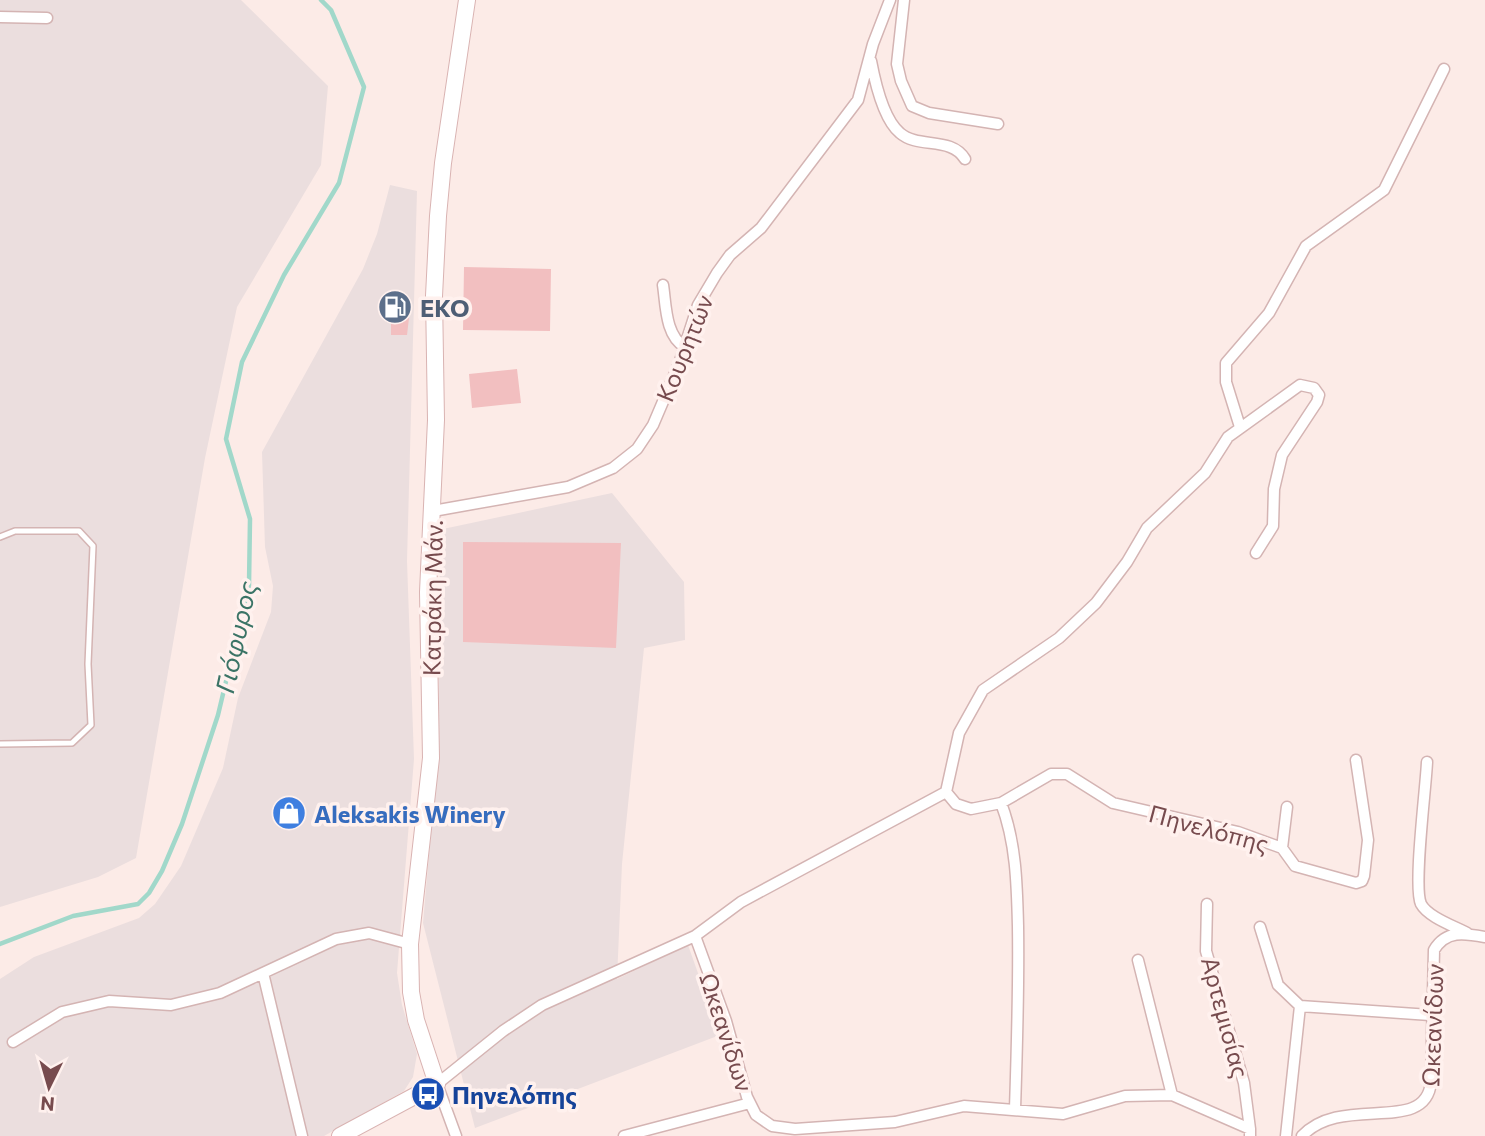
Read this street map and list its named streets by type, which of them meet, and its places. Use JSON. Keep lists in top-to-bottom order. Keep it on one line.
{"streets":{"street":["Κουρητών","Κατράκη Μάν.","Πηνελόπης","Αρτεμισίας","Ωκεανίδων"]},"crossings":[["Κουρητών","Κατράκη Μάν."],["Αρτεμισίας","Ωκεανίδων"]],"water":["Γιόφυρος"],"places":{"fuel station":["EKO"],"shop":["Aleksakis Winery"],"bus stop":["Πηνελόπης"]},"north":"bottom"}
